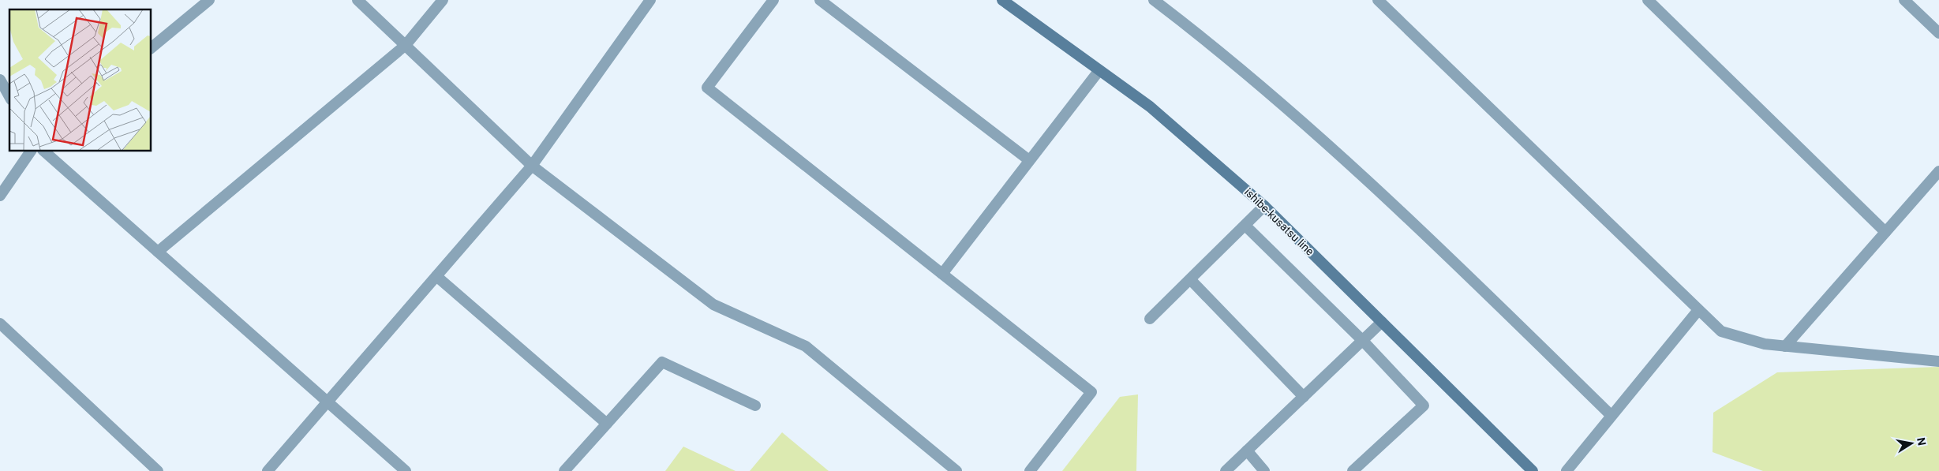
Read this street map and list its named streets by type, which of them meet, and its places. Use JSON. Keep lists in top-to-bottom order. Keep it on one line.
{"streets":{"main road":["ishibe-kusatsu line"]},"north":"right"}
